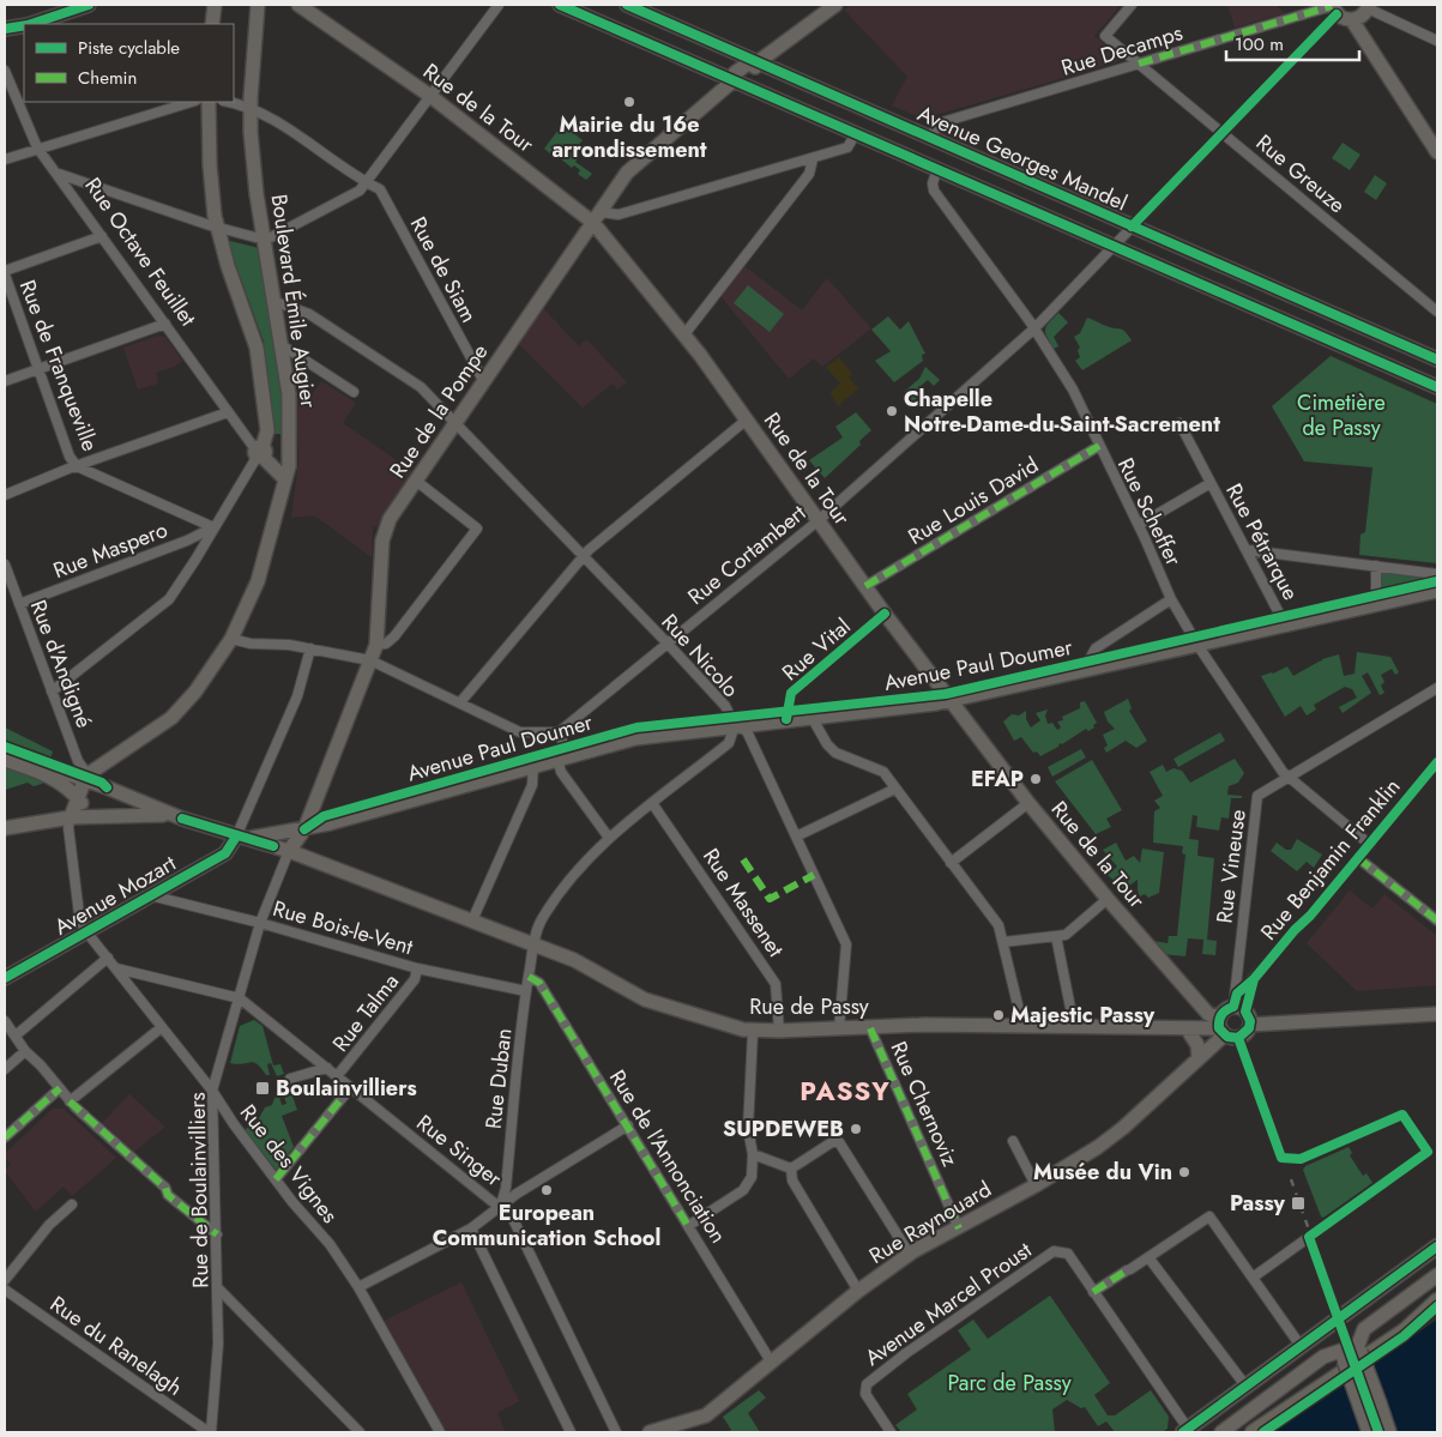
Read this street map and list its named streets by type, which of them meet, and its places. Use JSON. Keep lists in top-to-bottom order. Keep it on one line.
{"streets":{"street":["Rue Decamps","Rue de la Tour","Avenue Georges Mandel","Rue Greuze","Rue Octave Feuillet","Rue de Siam","Boulevard Émile Augier","Rue de Franqueville","Rue de la Pompe","Rue Louis David","Rue Scheffer","Rue Pétrarque","Rue Maspero","Rue Cortambert","Rue Vital","Rue Nicolo","Rue d'Andigné","Avenue Paul Doumer","Rue Benjamin Franklin","Rue Vineuse","Avenue Mozart","Rue Massenet","Rue Bois-le-Vent","Rue de Passy","Rue Talma","Rue Duban","Rue Chernoviz","Rue Singer","Rue de l'Annonciation","Rue des Vignes","Rue de Boulainvilliers","Rue Raynouard","Avenue Marcel Proust","Rue du Ranelagh"]},"crossings":[["Rue Decamps","Avenue Georges Mandel"],["Rue Decamps","Rue Greuze"],["Rue Decamps","Rue Cortambert"],["Rue de la Tour","Rue de la Pompe"],["Rue de la Tour","Rue Louis David"],["Rue de la Tour","Rue Cortambert"],["Rue de la Tour","Rue Vital"],["Rue de la Tour","Avenue Paul Doumer"],["Rue de la Tour","Rue de Passy"],["Rue de la Tour","Rue Raynouard"],["Avenue Georges Mandel","Rue de la Pompe"],["Avenue Georges Mandel","Rue Scheffer"],["Avenue Georges Mandel","Rue Cortambert"],["Rue Greuze","Rue Cortambert"],["Rue Octave Feuillet","Boulevard Émile Augier"],["Rue de Siam","Boulevard Émile Augier"],["Rue de Siam","Rue de la Pompe"],["Boulevard Émile Augier","Rue Nicolo"],["Boulevard Émile Augier","Rue d'Andigné"],["Rue de Franqueville","Rue Maspero"],["Rue de la Pompe","Rue Nicolo"],["Rue de la Pompe","Avenue Paul Doumer"],["Rue Louis David","Rue Scheffer"],["Rue Scheffer","Rue Pétrarque"],["Rue Scheffer","Rue Cortambert"],["Rue Scheffer","Avenue Paul Doumer"],["Rue Scheffer","Rue Benjamin Franklin"],["Rue Scheffer","Rue Vineuse"],["Rue Pétrarque","Avenue Paul Doumer"],["Rue Maspero","Rue d'Andigné"],["Rue Cortambert","Rue Nicolo"],["Rue Vital","Avenue Paul Doumer"],["Rue Nicolo","Avenue Paul Doumer"],["Rue Nicolo","Rue de Passy"],["Rue Benjamin Franklin","Rue Vineuse"],["Avenue Mozart","Rue Bois-le-Vent"],["Avenue Mozart","Rue de Passy"],["Avenue Mozart","Rue des Vignes"],["Rue Massenet","Rue de Passy"],["Rue Bois-le-Vent","Rue Talma"],["Rue Bois-le-Vent","Rue Duban"],["Rue Bois-le-Vent","Rue de Boulainvilliers"],["Rue de Passy","Rue Duban"],["Rue de Passy","Rue Chernoviz"],["Rue de Passy","Rue de Boulainvilliers"],["Rue de Passy","Rue Raynouard"],["Rue Talma","Rue Singer"],["Rue Duban","Rue Singer"],["Rue Duban","Rue de l'Annonciation"],["Rue Chernoviz","Rue Raynouard"],["Rue Singer","Rue des Vignes"],["Rue Singer","Rue de Boulainvilliers"],["Rue de l'Annonciation","Rue Raynouard"],["Rue des Vignes","Rue de Boulainvilliers"],["Rue de Boulainvilliers","Rue du Ranelagh"]],"districts":["PASSY"],"parks":["Cimetière de Passy","Parc de Passy"],"places":{"other":["Mairie du 16e arrondissement","Chapelle Notre-Dame-du-Saint-Sacrement","EFAP","Majestic Passy","SUPDEWEB","Musée du Vin","European Communication School"],"transit":["Boulainvilliers","Passy"]},"legend":["Piste cyclable","Chemin"],"scale_bar":"100 m"}
